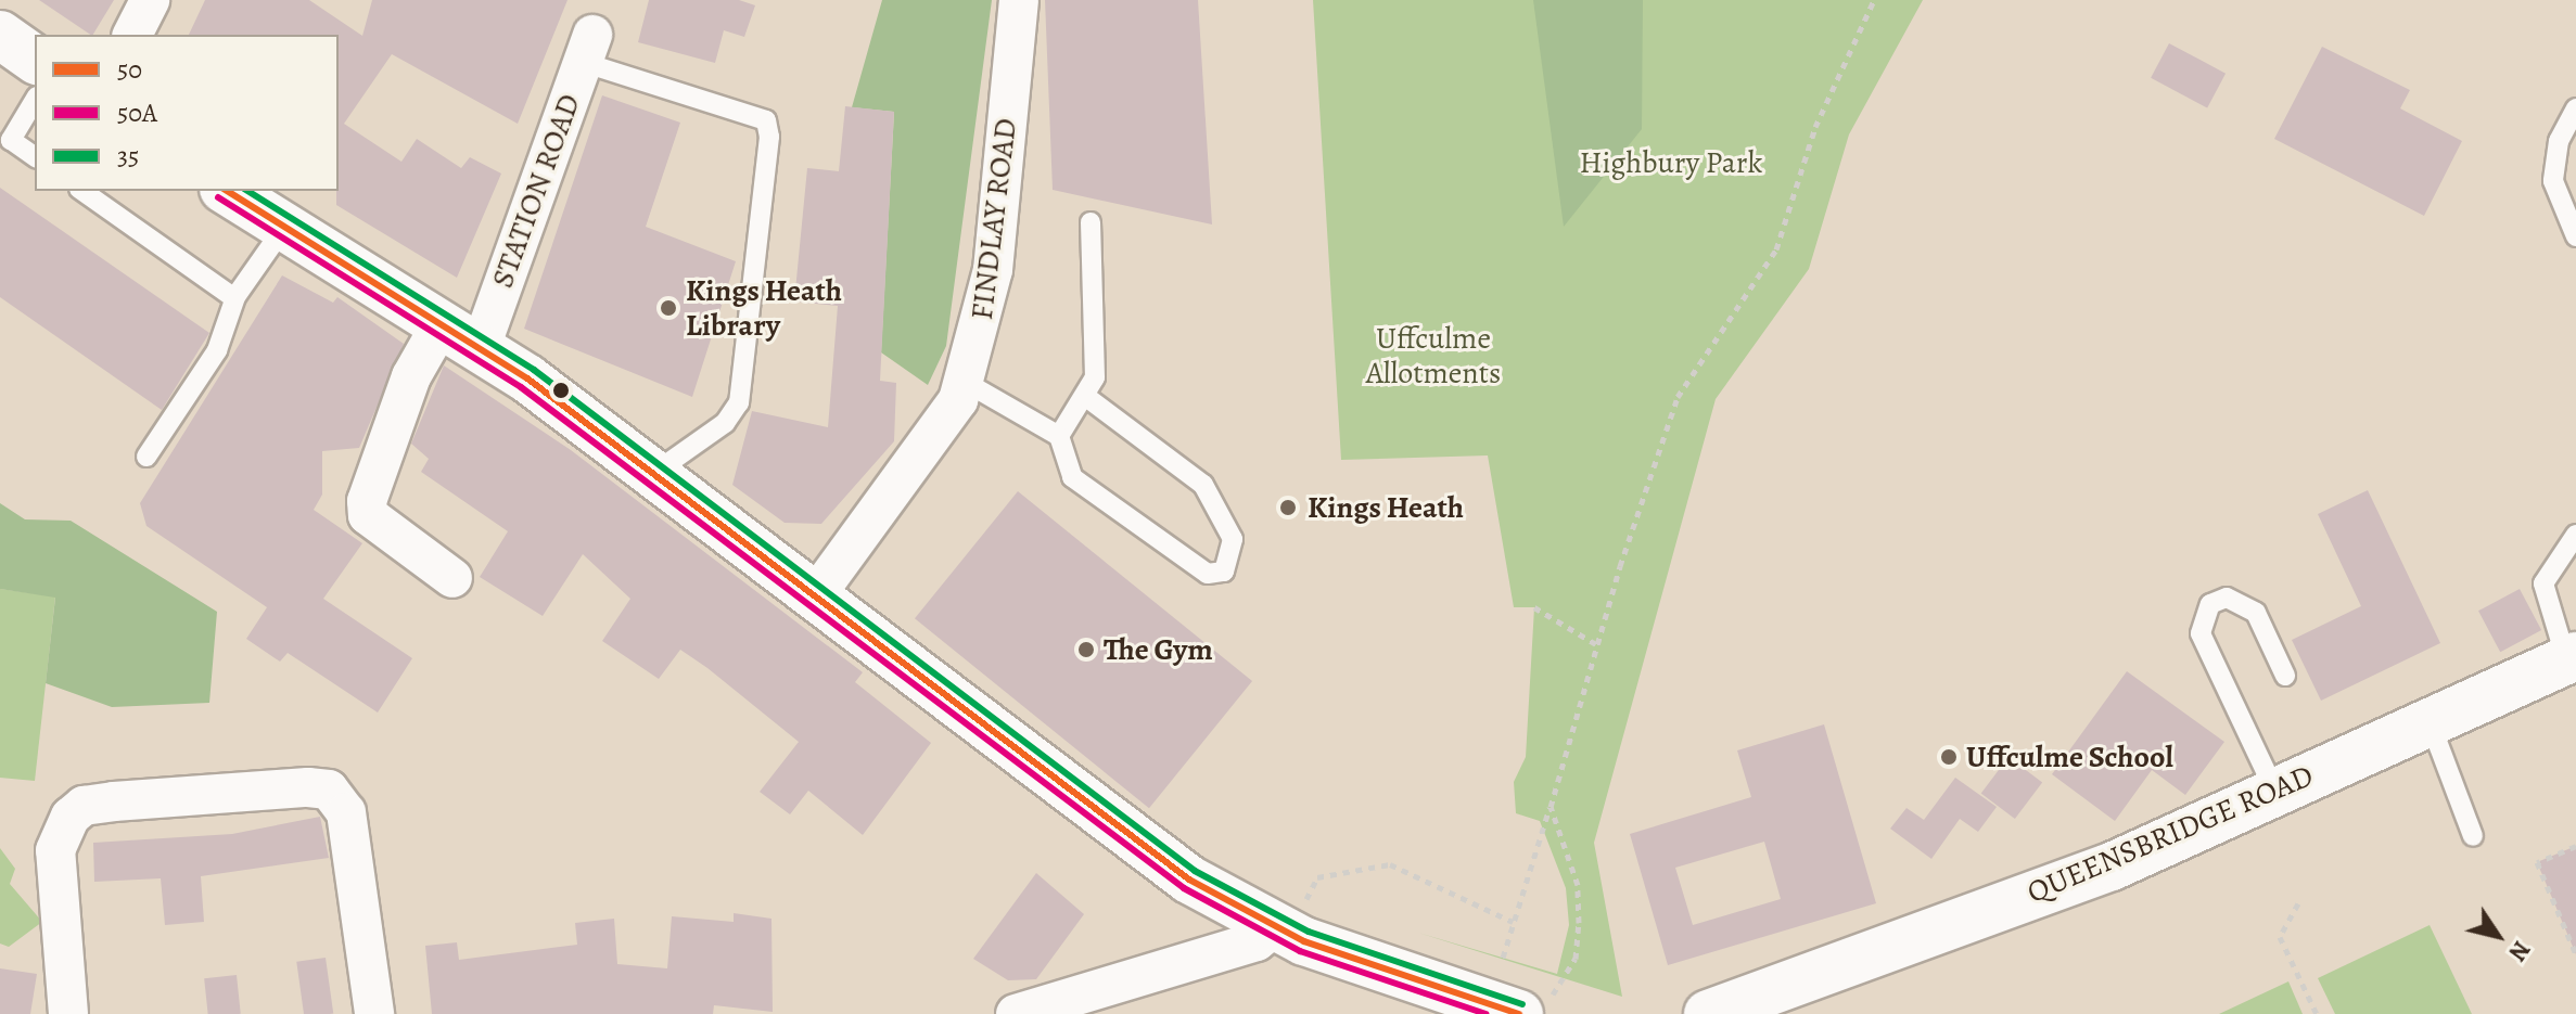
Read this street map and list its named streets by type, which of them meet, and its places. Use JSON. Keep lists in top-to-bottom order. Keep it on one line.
{"streets":{"main road":["QUEENSBRIDGE ROAD"],"street":["STATION ROAD","FINDLAY ROAD"]},"parks":["Highbury Park","Uffculme Allotments"],"places":["Kings Heath Library","Kings Heath","The Gym","Uffculme School"],"lines":["transit line 50","transit line 35","transit line 50A"],"legend":["50","50A","35"],"north":"bottom right"}
